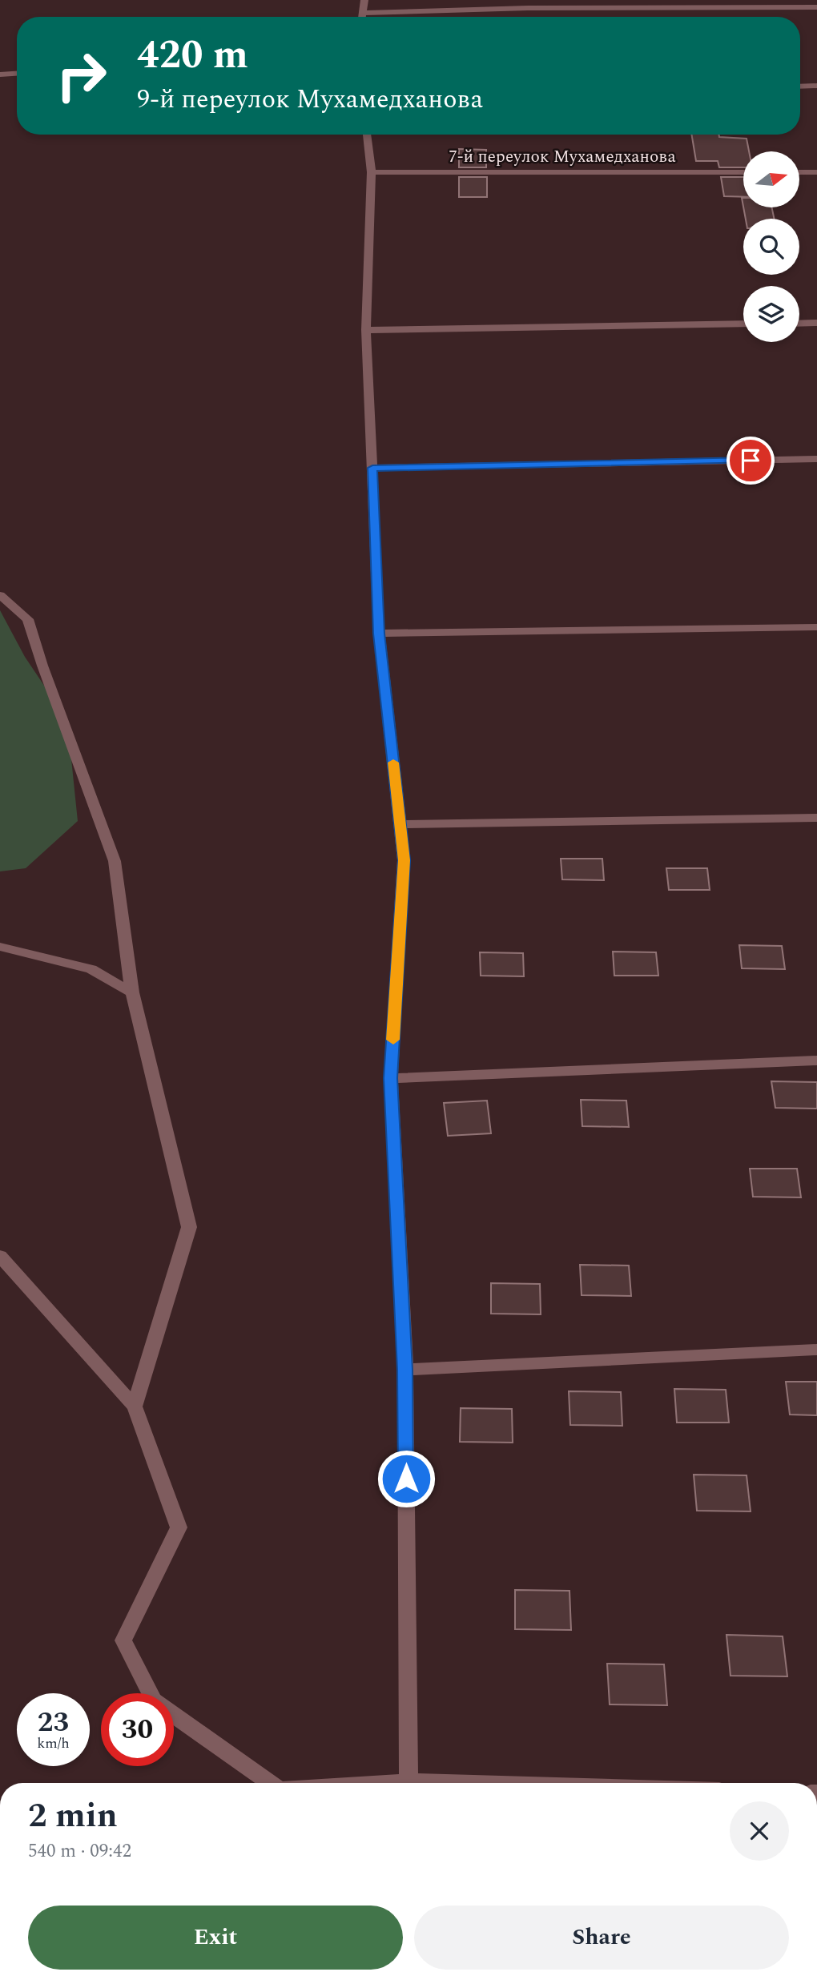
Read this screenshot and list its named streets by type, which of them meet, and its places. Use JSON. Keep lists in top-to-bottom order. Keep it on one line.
{"streets":{"street":["7-й переулок Мухамедханова"]},"north":"right","page":{"turn":["420 m","9-й переулок Мухамедханова"],"speed":"23 km/h","limit":"30","heading":["2 min","540 m · 09:42"],"buttons":["Exit","Share"]}}
